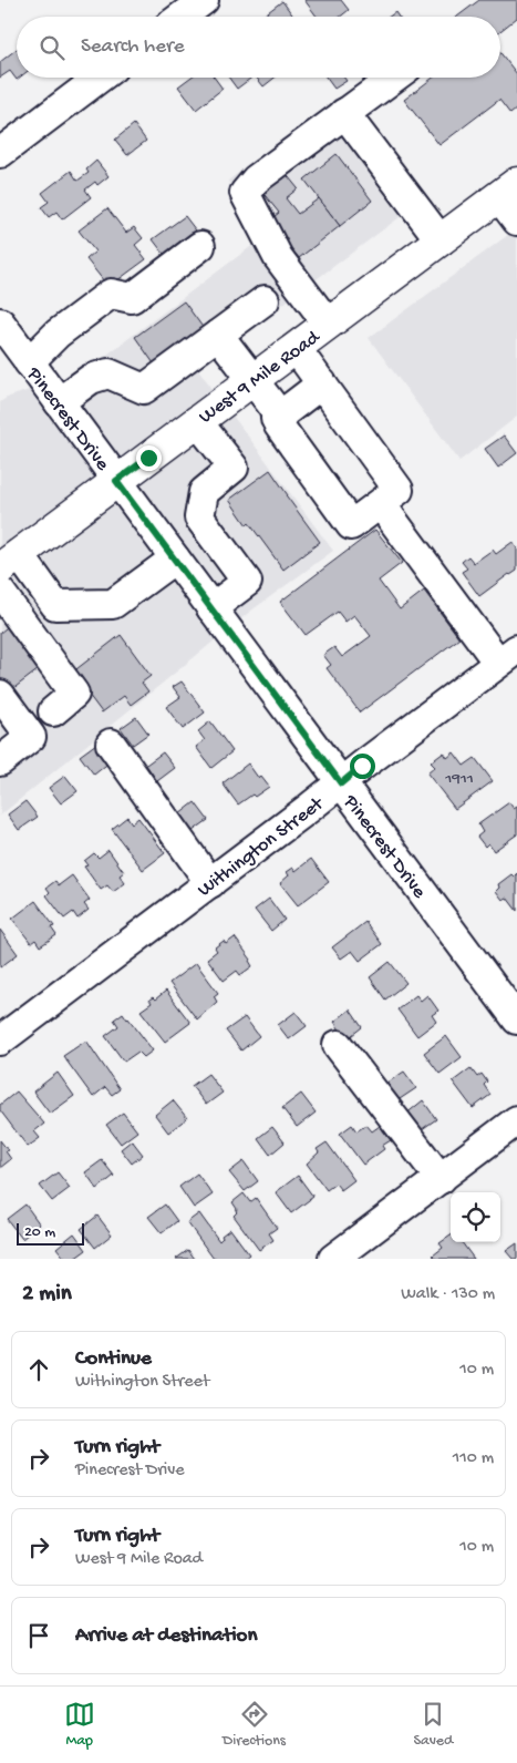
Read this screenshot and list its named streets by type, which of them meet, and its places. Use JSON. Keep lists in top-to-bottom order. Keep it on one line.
{"streets":{"main road":["West 9 Mile Road"],"street":["Pinecrest Drive","Withington Street"]},"crossings":[["West 9 Mile Road","Pinecrest Drive"],["Pinecrest Drive","Withington Street"]],"house_numbers":["1911"],"scale_bar":"20 m","page":{"search":"Search here","scale":"20 m","heading":["2 min","Walk · 130 m"],"list":[["Continue","Withington Street","10 m"],["Turn right","Pinecrest Drive","110 m"],["Turn right","West 9 Mile Road","10 m"],"Arrive at destination"],"nav":["Map","Directions","Saved"]}}
